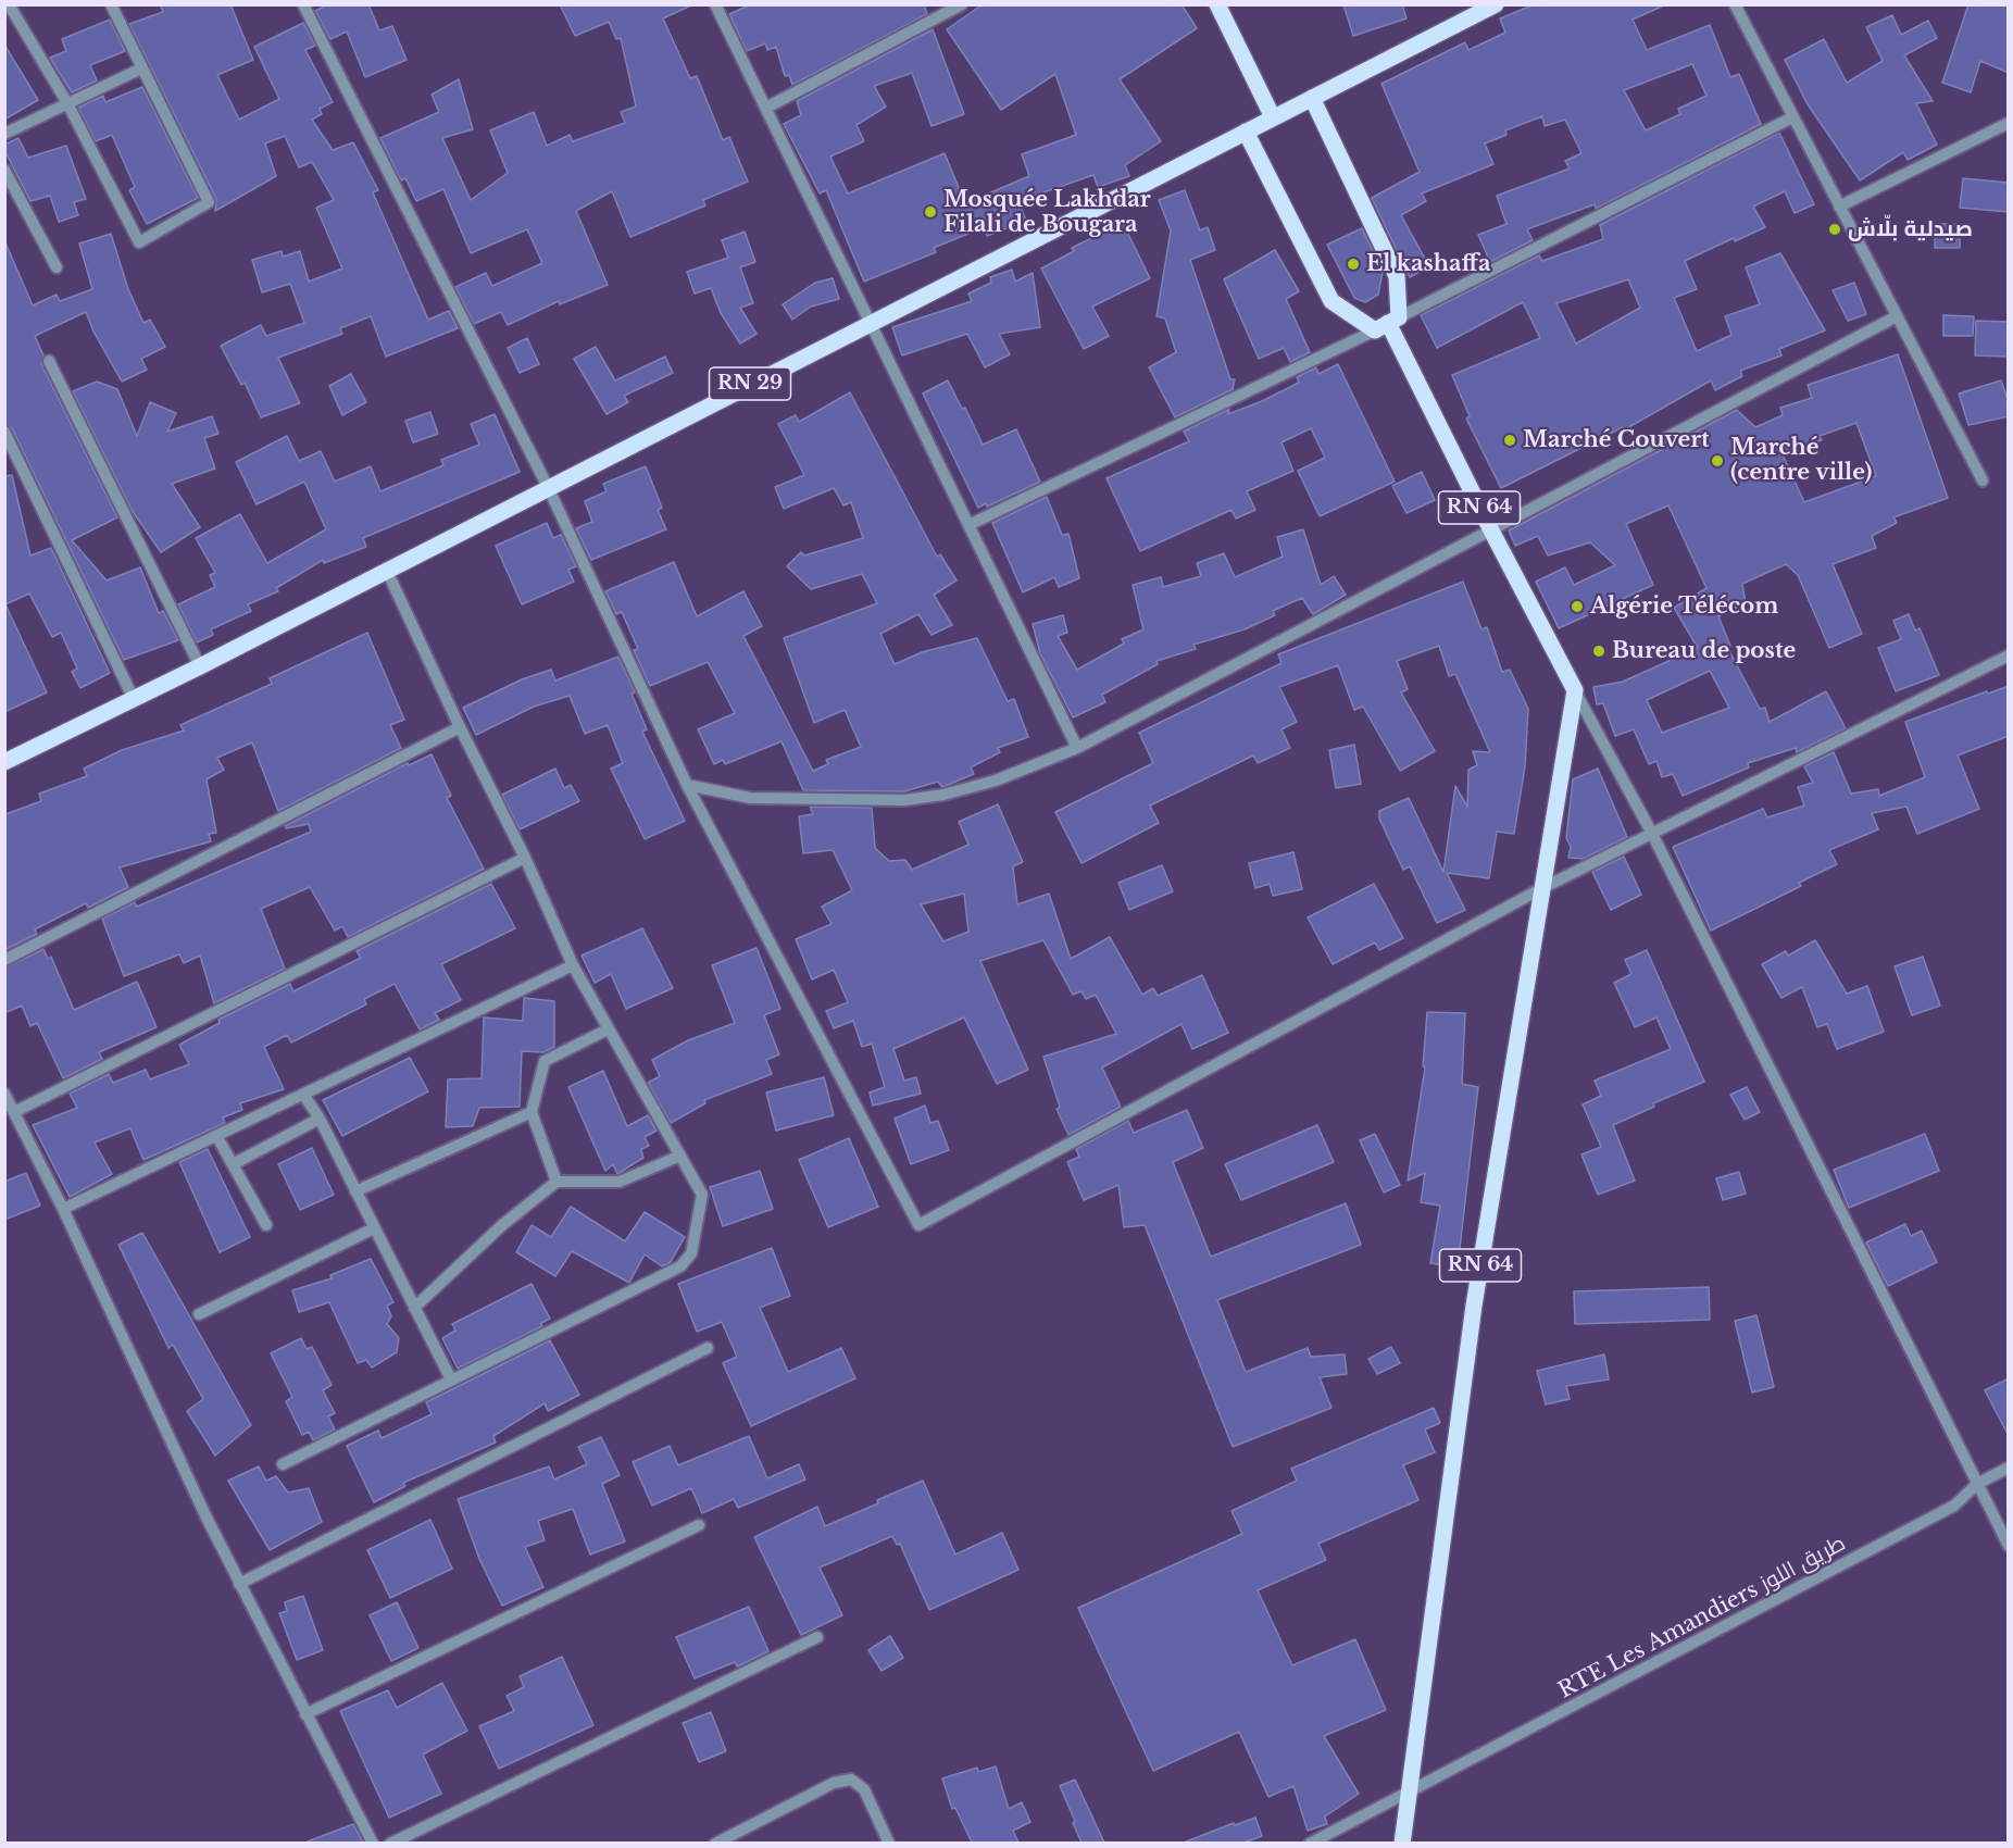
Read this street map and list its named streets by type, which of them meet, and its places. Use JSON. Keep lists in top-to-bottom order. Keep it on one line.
{"streets":{"main road":["RN 29","RN 64"],"street":["RTE Les Amandiers طريق اللوز"]},"crossings":[["RN 29","RN 64"],["RN 64","RTE Les Amandiers طريق اللوز"]],"places":["Mosquée Lakhdar Filali de Bougara","صيدلية بلّاش","El kashaffa","Marché Couvert","Marché (centre ville)","Algérie Télécom","Bureau de poste"]}
